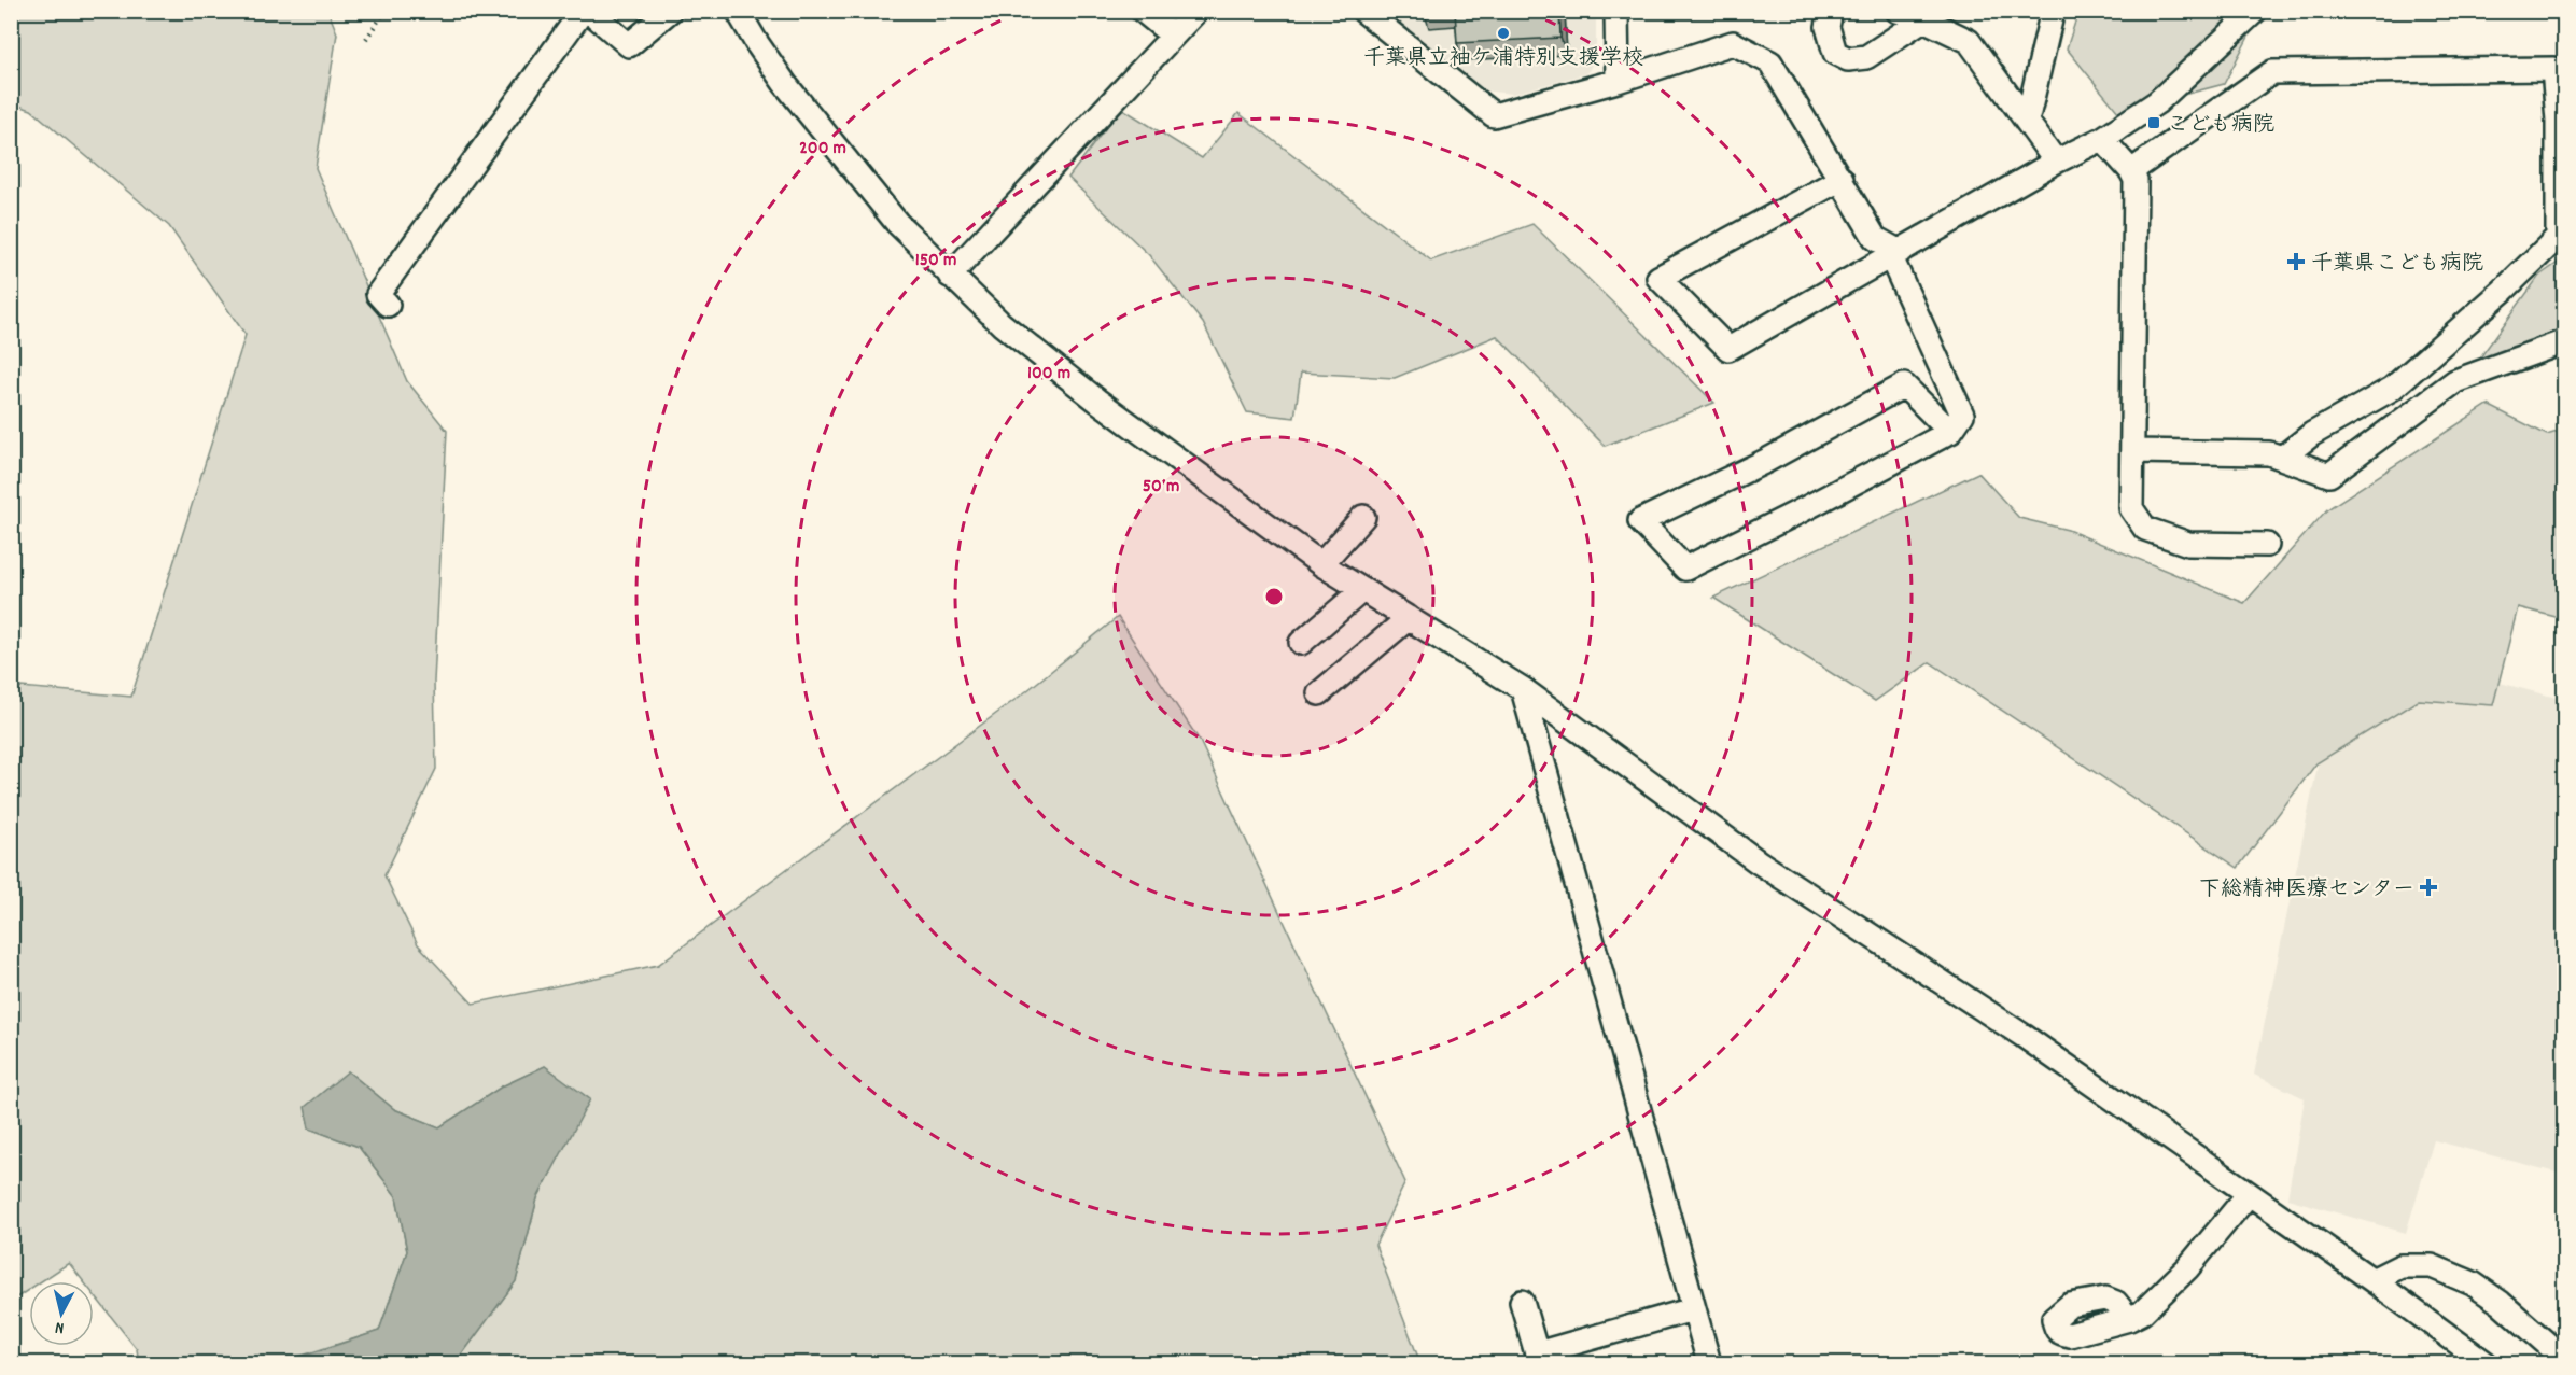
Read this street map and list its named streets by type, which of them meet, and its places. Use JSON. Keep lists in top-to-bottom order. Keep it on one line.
{"places":{"other":["千葉県立袖ケ浦特別支援学校"],"transit":["こども病院"],"health":["千葉県こども病院","下総精神医療センター"]},"north":"bottom","rings":["200 m","150 m","100 m","50 m"]}
